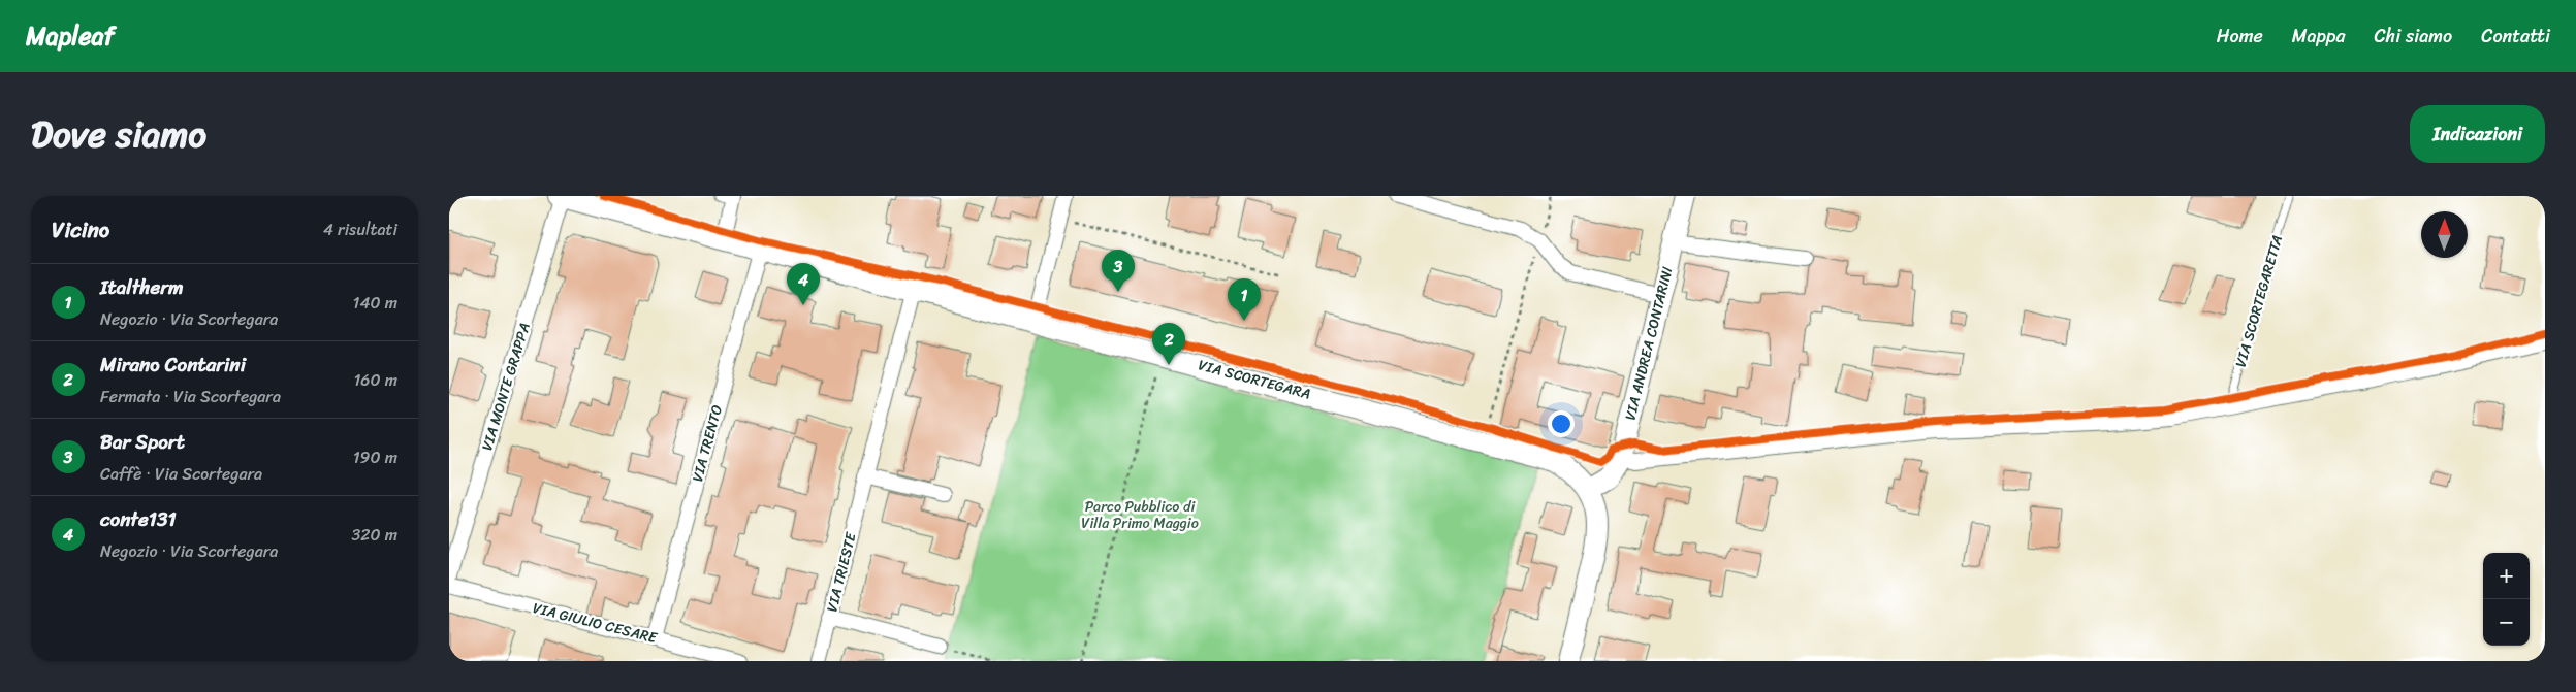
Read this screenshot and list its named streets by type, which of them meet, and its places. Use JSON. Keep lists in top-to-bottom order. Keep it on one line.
{"streets":{"street":["VIA ANDREA CONTARINI","VIA SCORTEGARA","VIA MONTE GRAPPA","VIA TRENTO","VIA TRIESTE","VIA GIULIO CESARE"],"lane":["VIA SCORTEGARETTA"]},"crossings":[["VIA ANDREA CONTARINI","VIA SCORTEGARA"],["VIA SCORTEGARA","VIA MONTE GRAPPA"],["VIA SCORTEGARA","VIA TRENTO"],["VIA SCORTEGARA","VIA TRIESTE"],["VIA TRENTO","VIA GIULIO CESARE"]],"parks":["Parco Pubblico di Villa Primo Maggio"],"north":"top","page":{"header":"Mapleaf","nav":["Home","Mappa","Chi siamo","Contatti"],"title":"Dove siamo","buttons":"Indicazioni","heading":["Vicino","4 risultati"],"pins":["3","4","1","2"],"list":[{"mark":"1","name":"Italtherm","note":"Negozio · Via Scortegara","value":"140 m"},{"mark":"2","name":"Mirano Contarini","note":"Fermata · Via Scortegara","value":"160 m"},{"mark":"3","name":"Bar Sport","note":"Caffè · Via Scortegara","value":"190 m"},{"mark":"4","name":"conte131","note":"Negozio · Via Scortegara","value":"320 m"}],"map_buttons":["+","−"]}}
